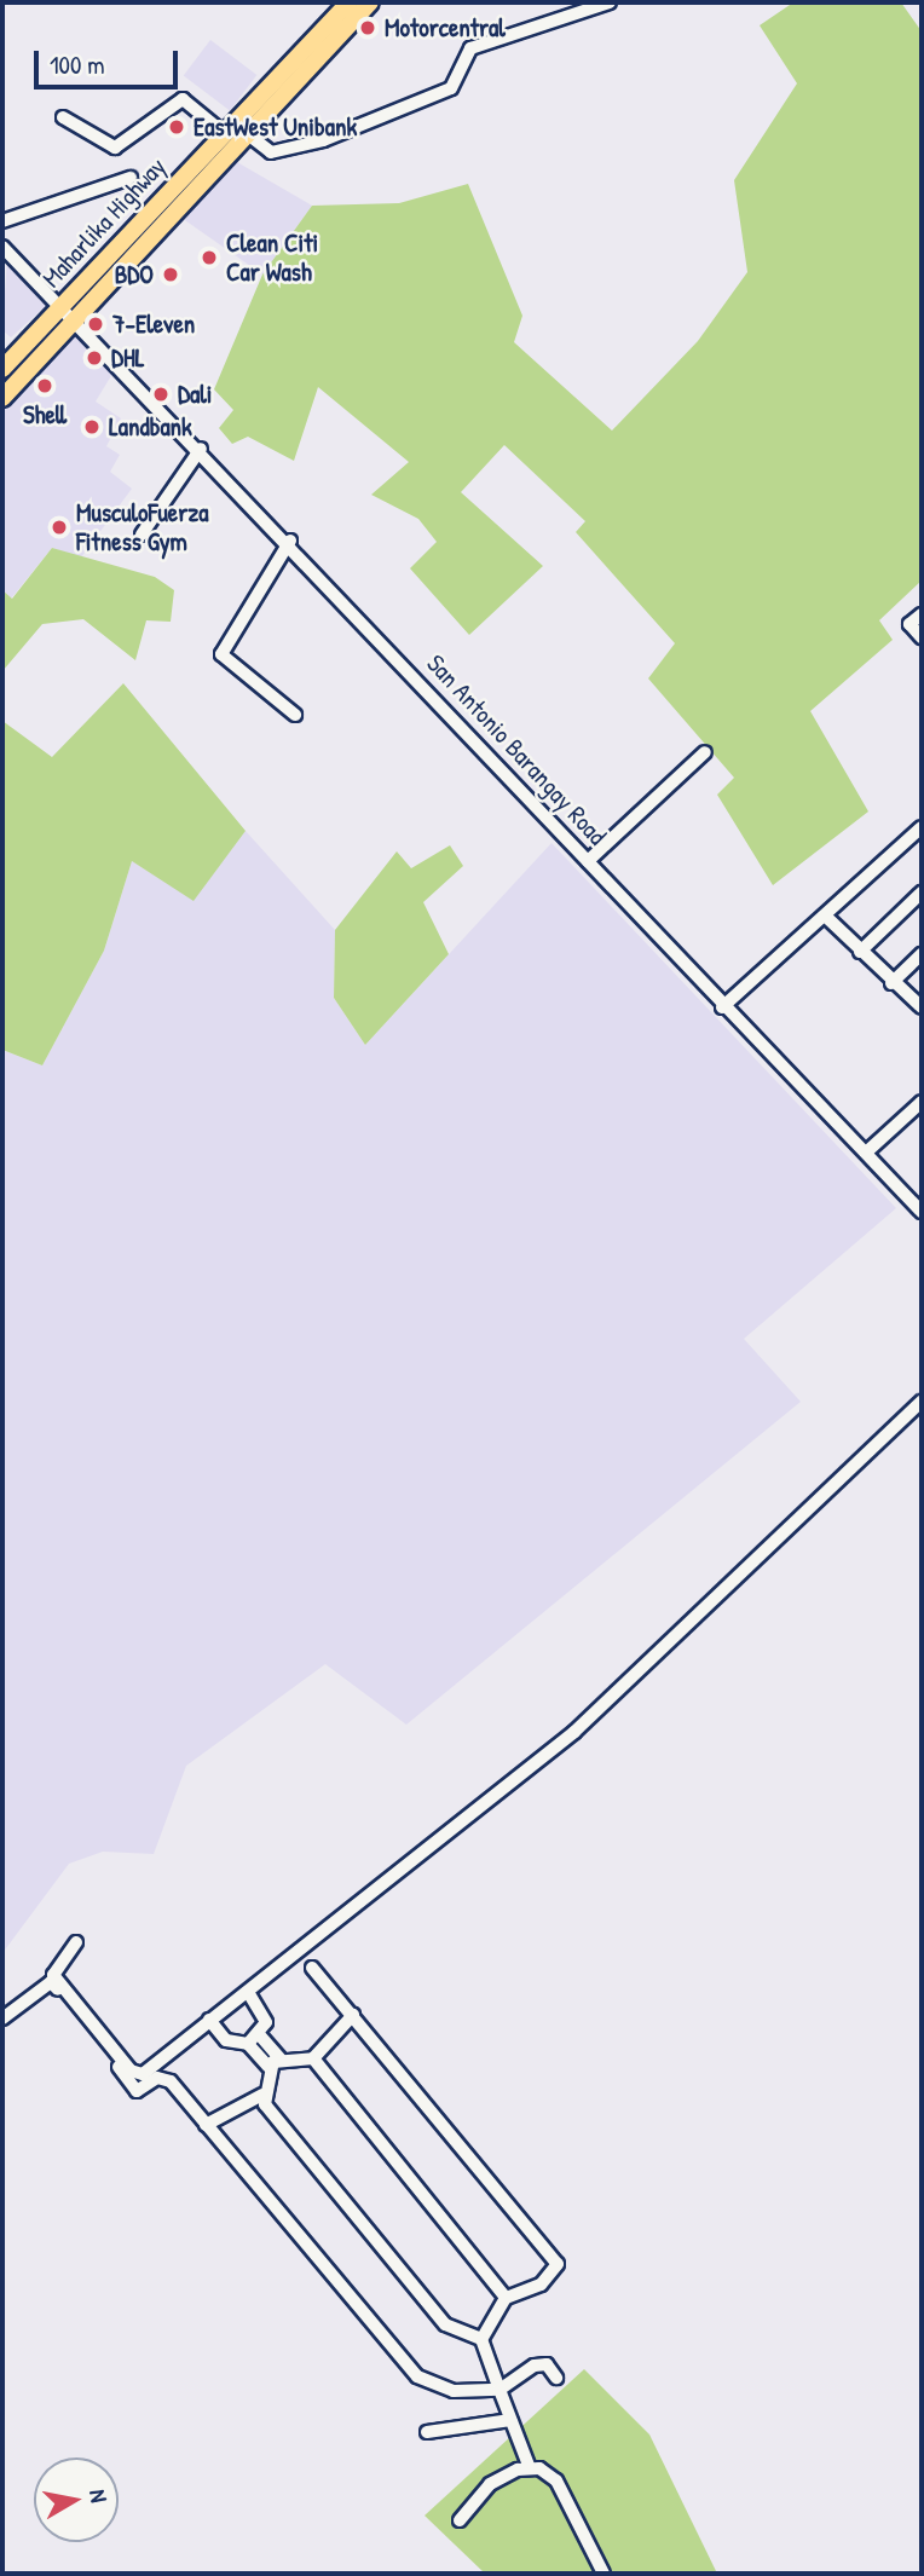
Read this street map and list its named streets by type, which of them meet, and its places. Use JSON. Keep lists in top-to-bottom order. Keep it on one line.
{"streets":{"highway":["Maharlika Highway"],"street":["San Antonio Barangay Road"]},"crossings":[["Maharlika Highway","San Antonio Barangay Road"]],"places":["Motorcentral","EastWest Unibank","Clean Citi Car Wash","BDO","7-Eleven","DHL","Shell","Dali","Landbank","MusculoFuerza Fitness Gym"],"scale_bar":"100 m","north":"right"}
